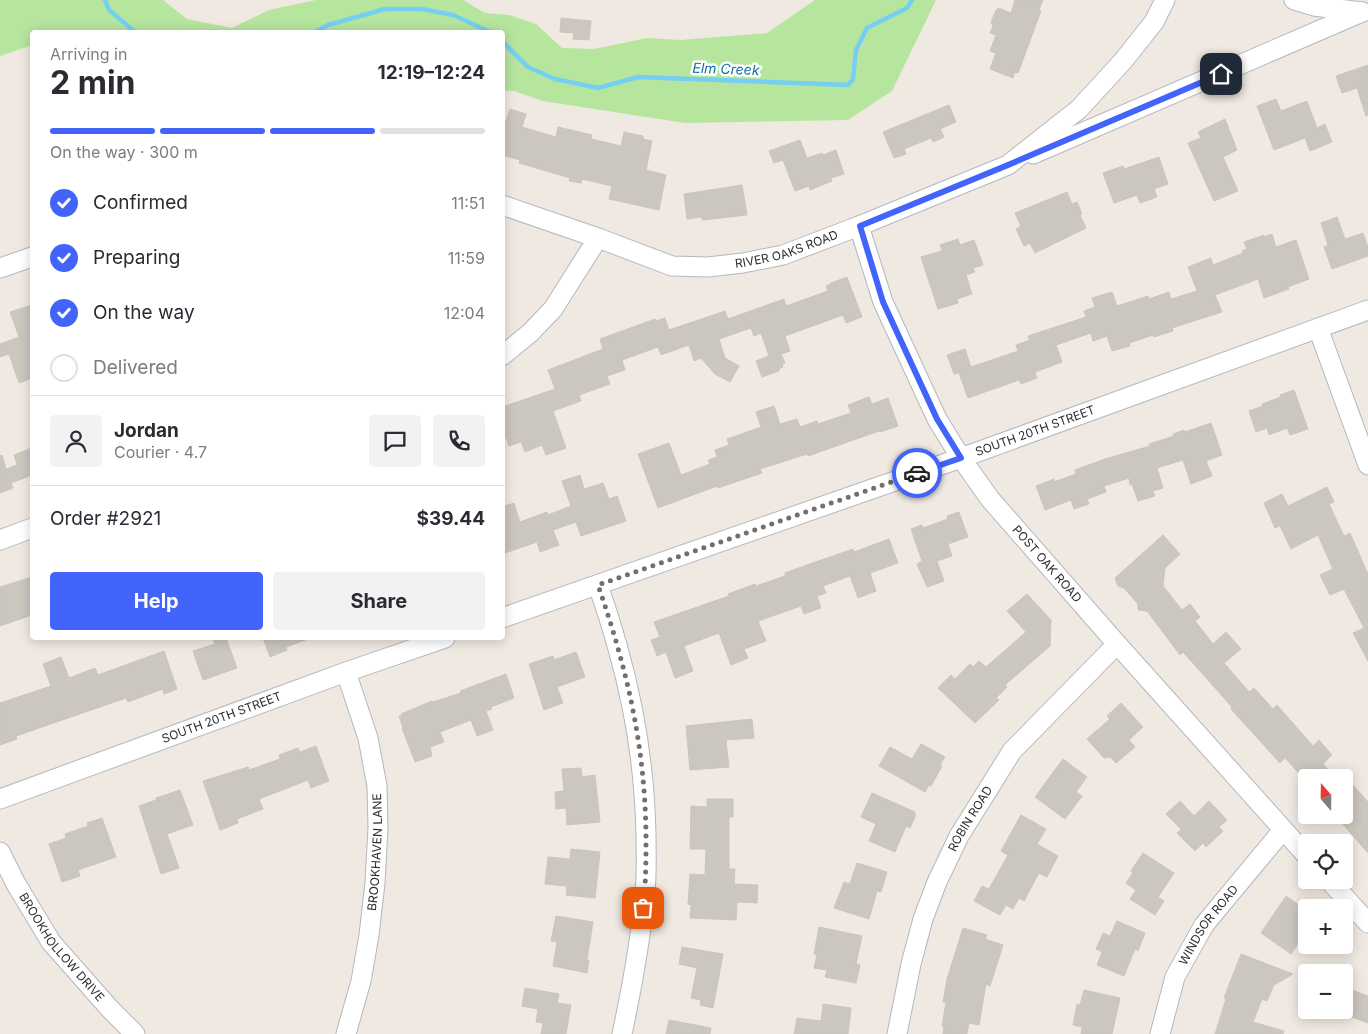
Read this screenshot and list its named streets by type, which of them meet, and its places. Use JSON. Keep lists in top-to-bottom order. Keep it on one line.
{"streets":{"street":["RIVER OAKS ROAD","SOUTH 20TH STREET","POST OAK ROAD","ROBIN ROAD","BROOKHAVEN LANE","WINDSOR ROAD","BROOKHOLLOW DRIVE"]},"crossings":[["RIVER OAKS ROAD","POST OAK ROAD"],["SOUTH 20TH STREET","POST OAK ROAD"],["SOUTH 20TH STREET","BROOKHAVEN LANE"],["POST OAK ROAD","ROBIN ROAD"],["POST OAK ROAD","WINDSOR ROAD"]],"water":["Elm Creek"],"north":"top","page":{"heading":["2 min","Arriving in","12:19–12:24"],"panel":["Jordan","Courier · 4.7","Order #2921","$39.44"],"bar":"On the way · 300 m","list":[["Confirmed","11:51"],["Preparing","11:59"],["On the way","12:04"],"Delivered"],"buttons":["Help","Share"],"map_buttons":["+","−"]}}
